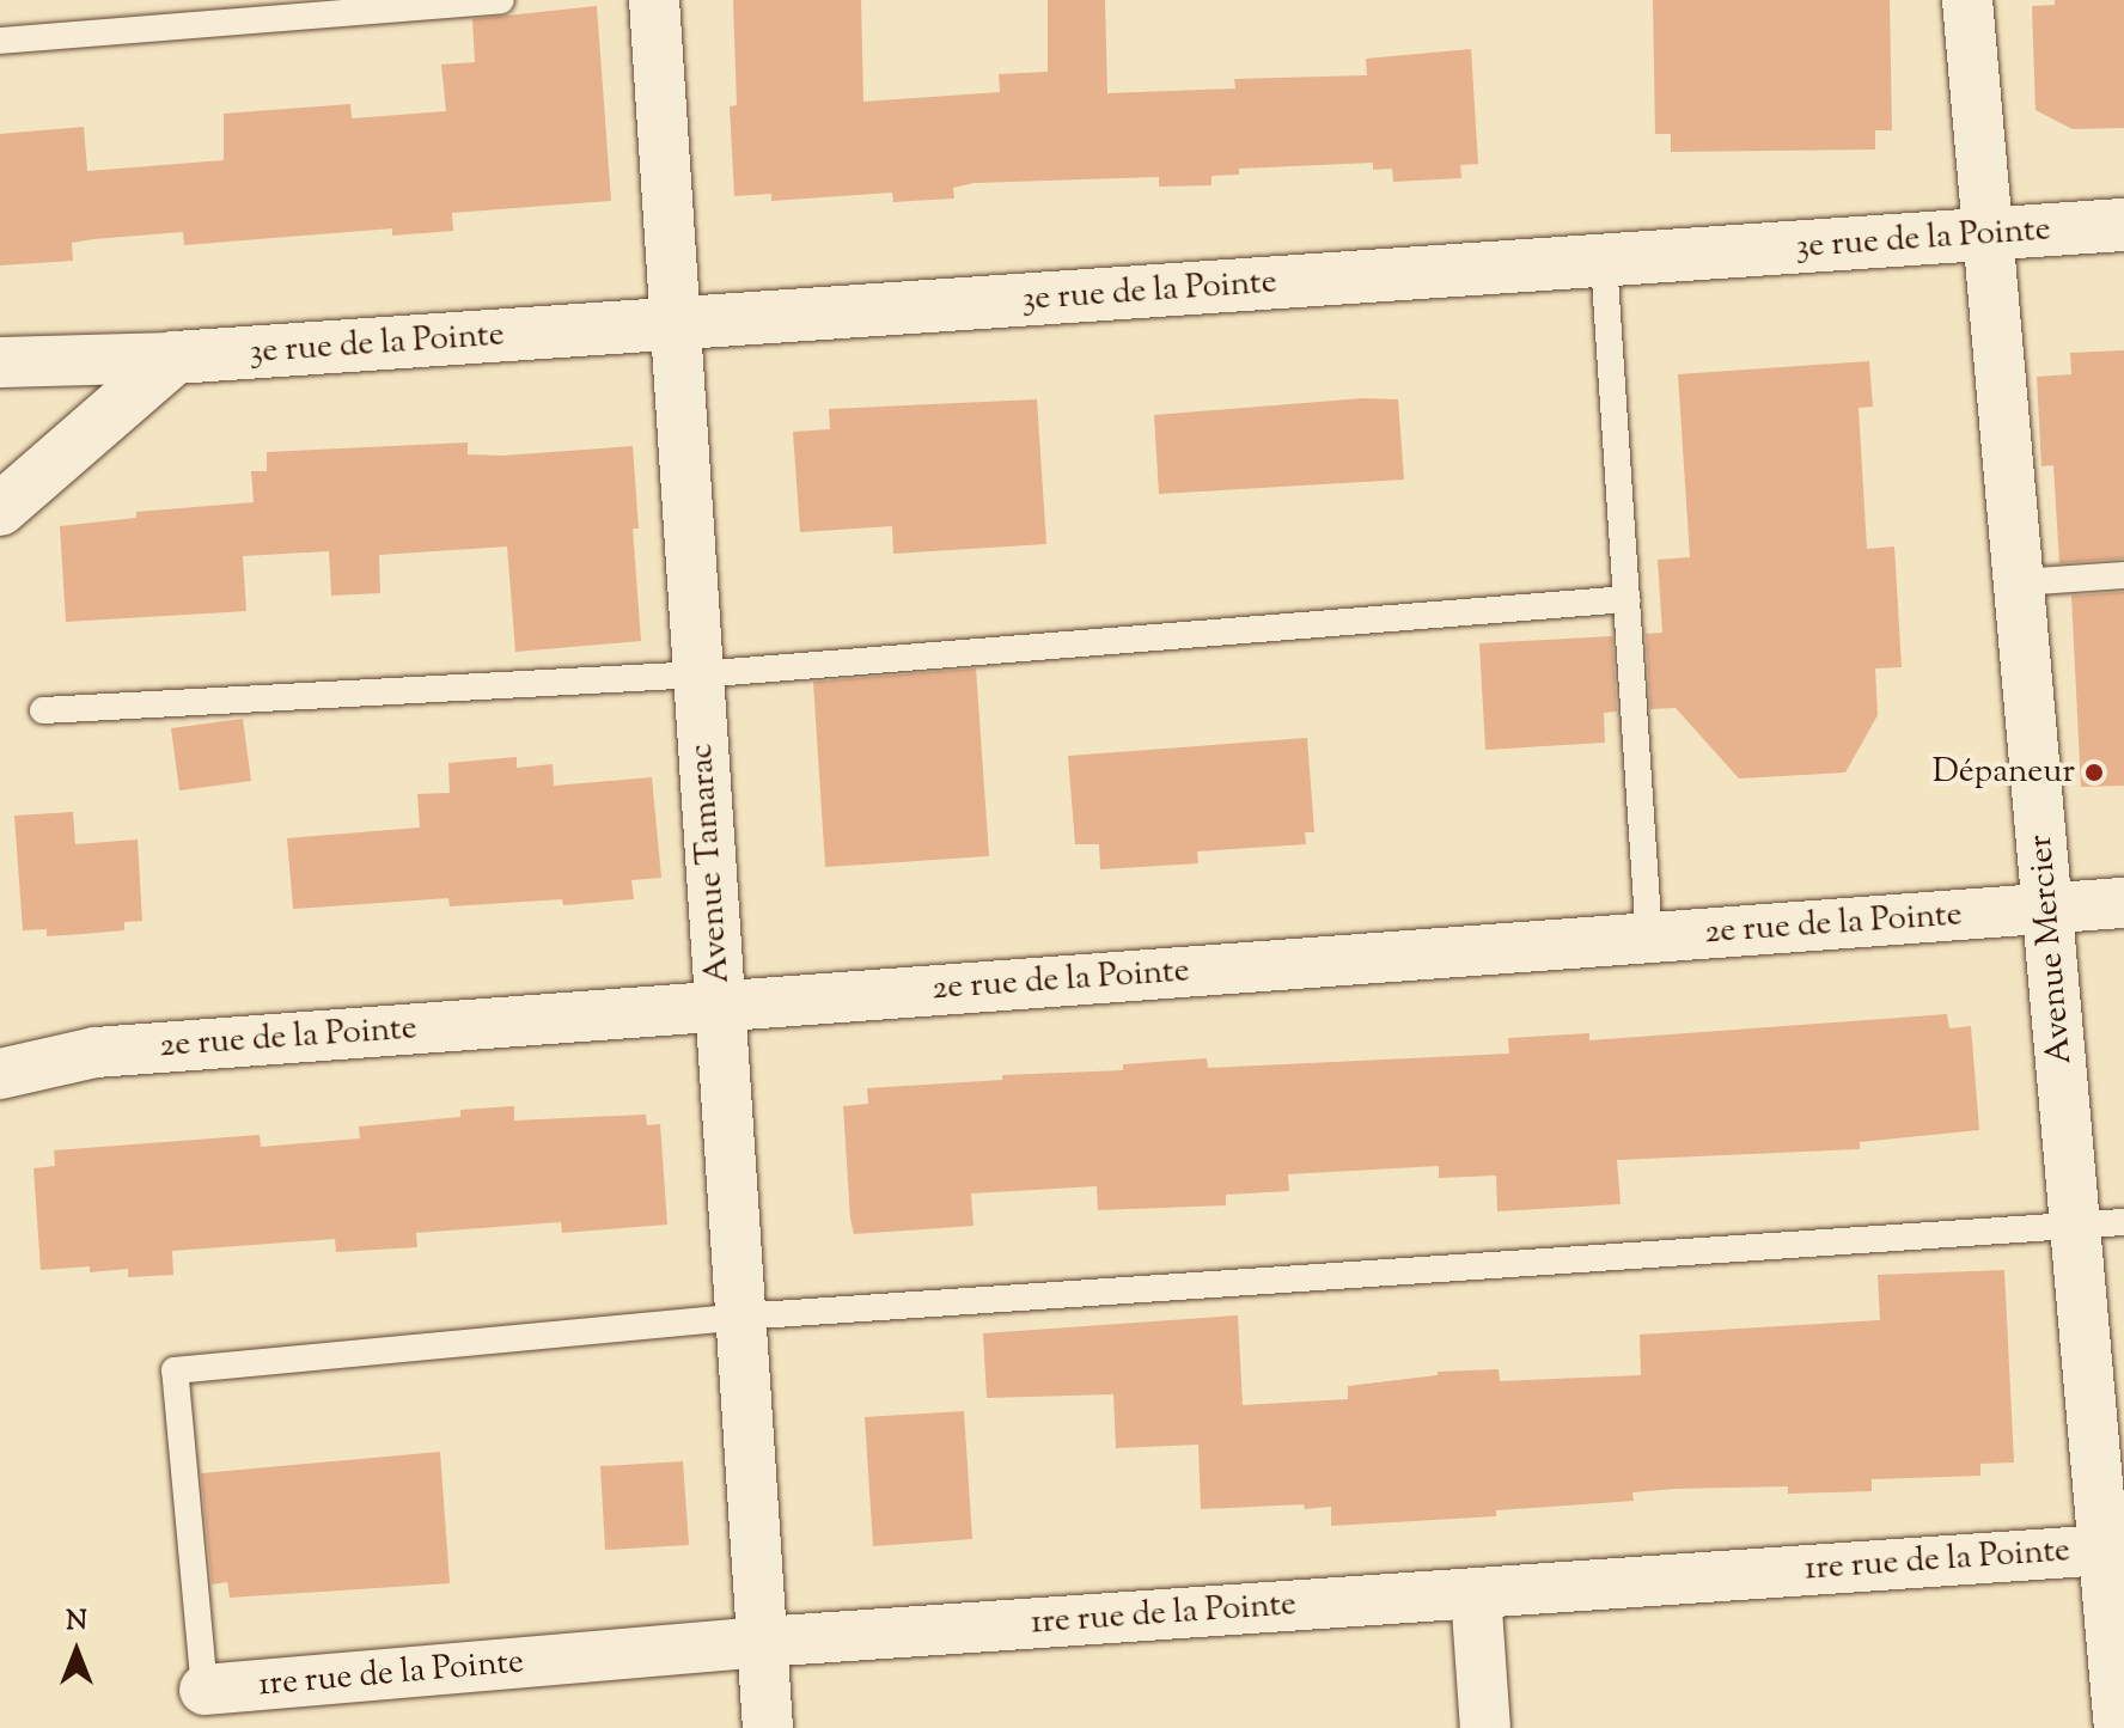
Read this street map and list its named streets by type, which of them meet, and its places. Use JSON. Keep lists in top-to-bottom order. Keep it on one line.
{"streets":{"street":["3e rue de la Pointe","Avenue Tamarac","2e rue de la Pointe","Avenue Mercier","1re rue de la Pointe"]},"crossings":[["3e rue de la Pointe","Avenue Tamarac"],["3e rue de la Pointe","Avenue Mercier"],["Avenue Tamarac","2e rue de la Pointe"],["Avenue Tamarac","1re rue de la Pointe"],["2e rue de la Pointe","Avenue Mercier"],["Avenue Mercier","1re rue de la Pointe"]],"places":["Dépaneur"],"north":"top"}
